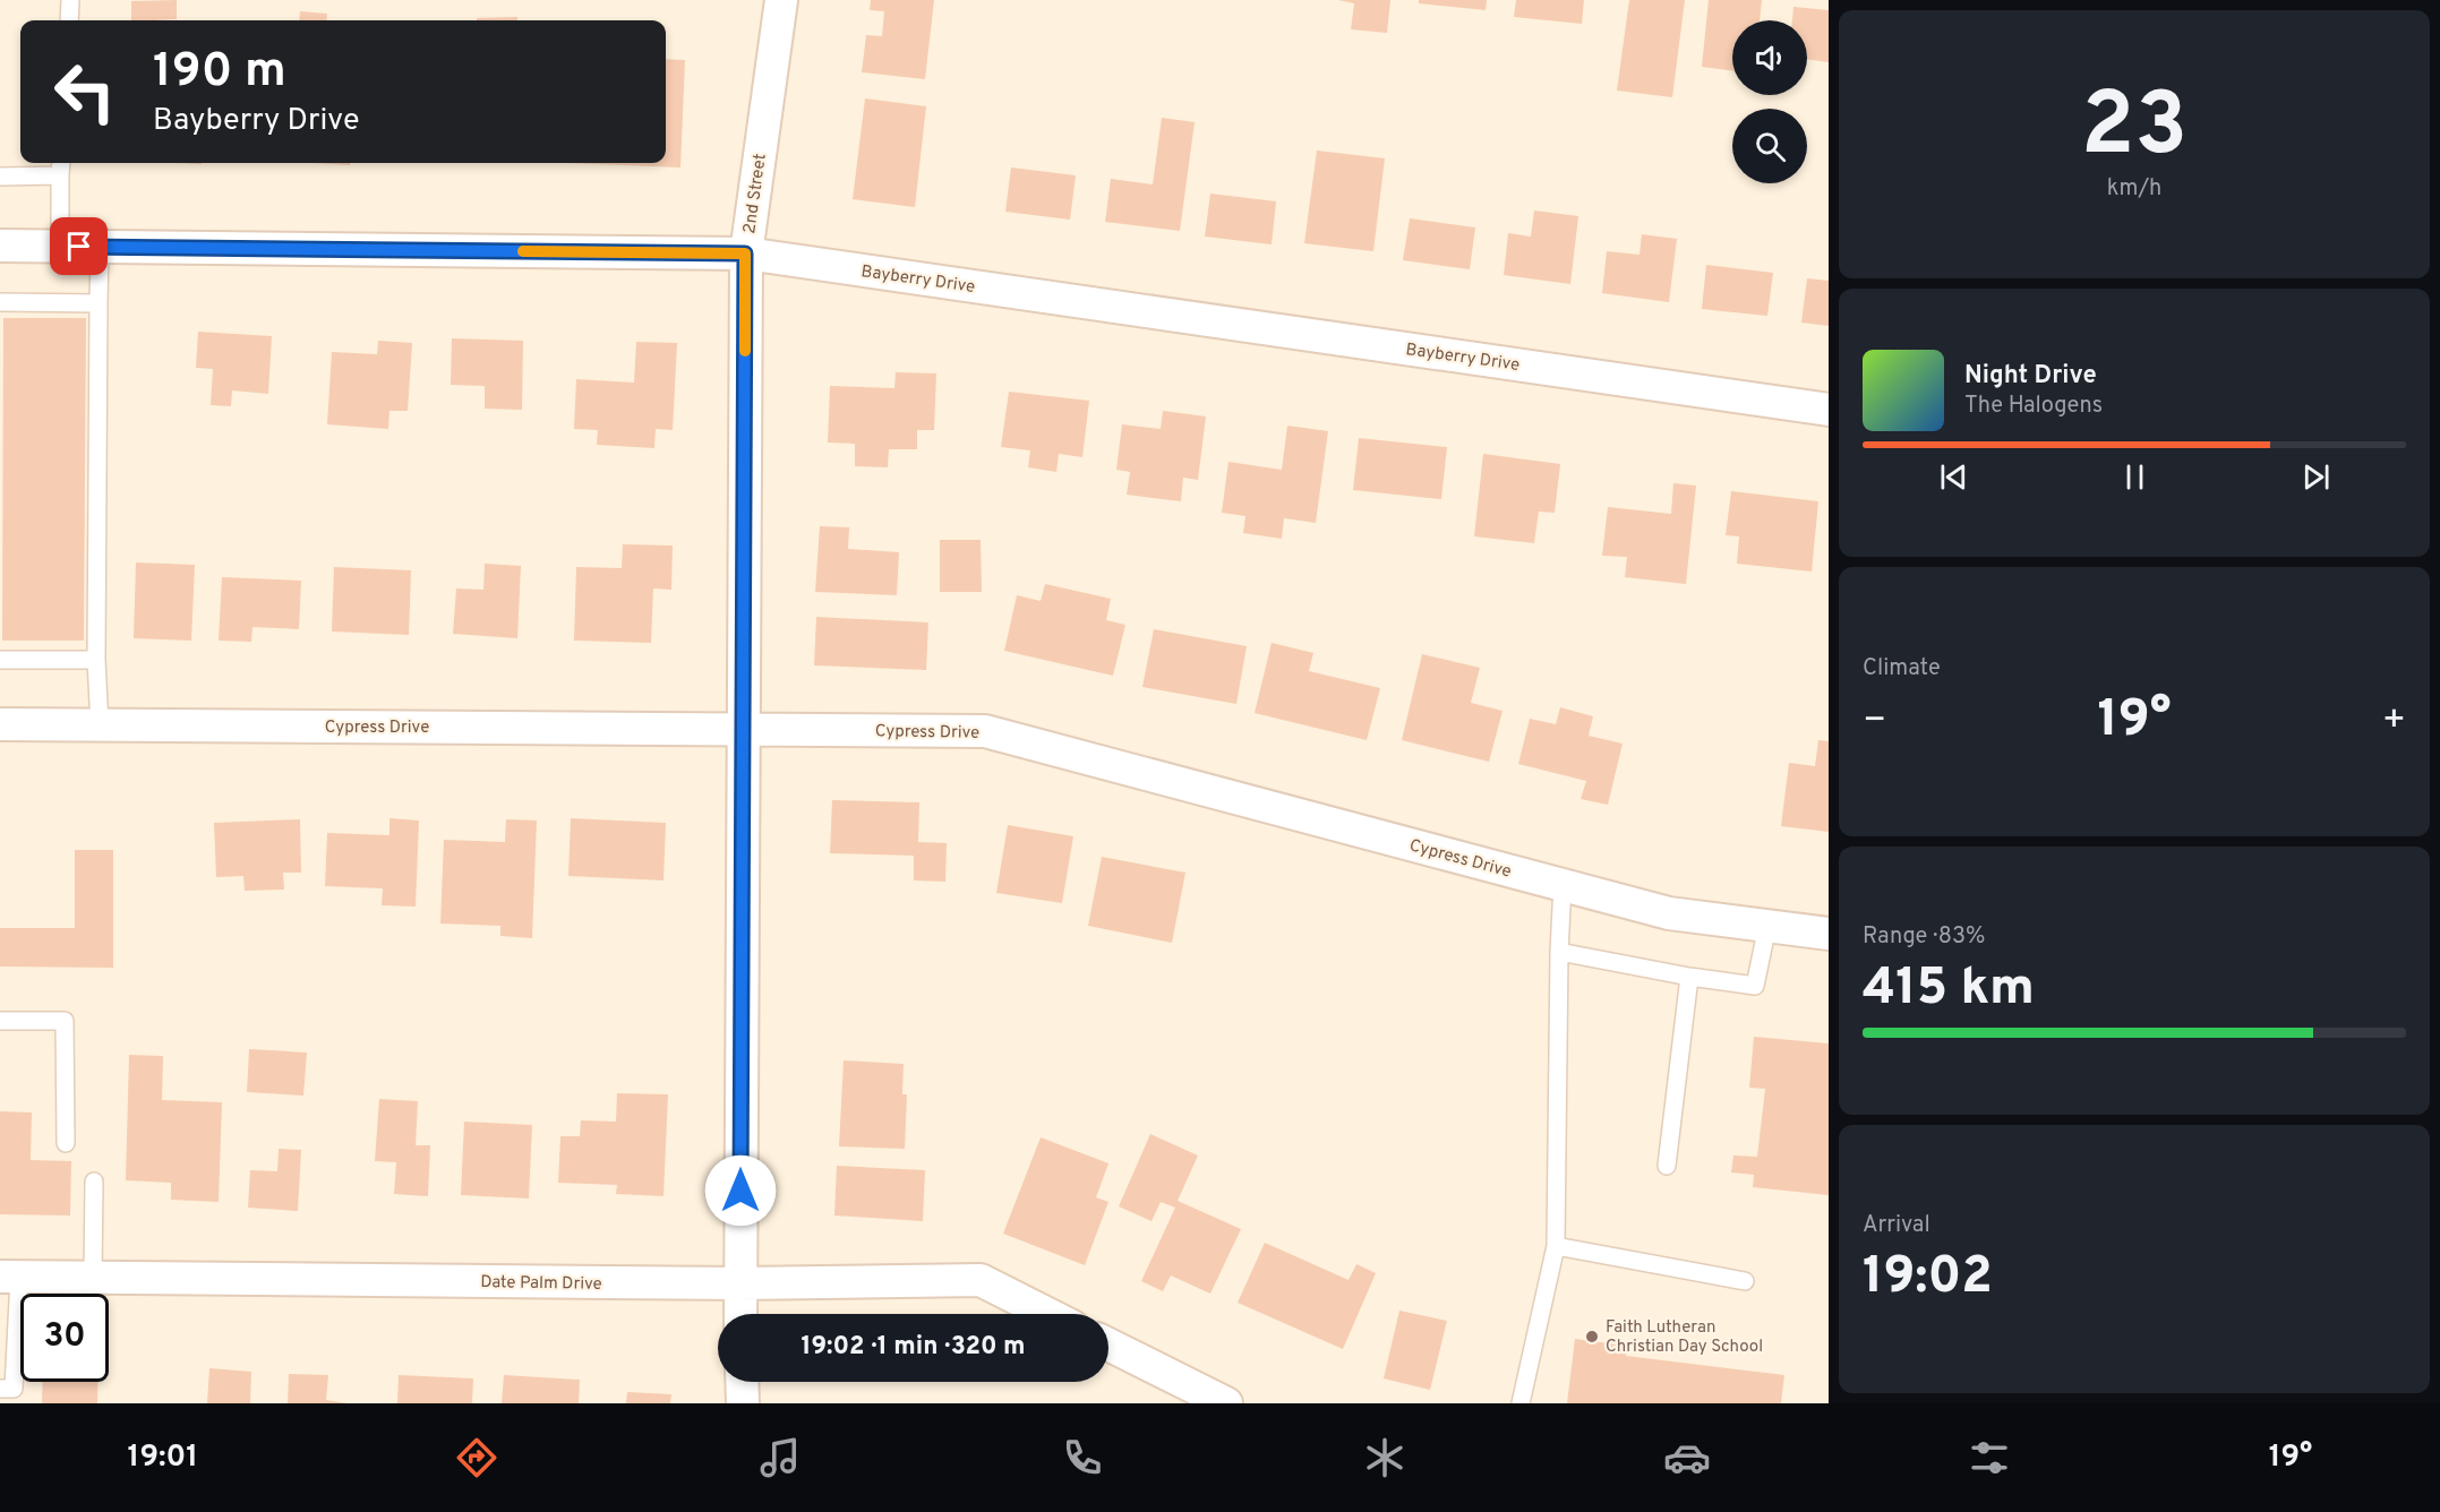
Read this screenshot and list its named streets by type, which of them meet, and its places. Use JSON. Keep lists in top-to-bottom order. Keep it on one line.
{"streets":{"street":["2nd Street","Bayberry Drive","Cypress Drive","Date Palm Drive"]},"crossings":[["2nd Street","Bayberry Drive"],["2nd Street","Cypress Drive"],["2nd Street","Date Palm Drive"]],"places":["Faith Lutheran Christian Day School"],"page":{"tile":[["23","km/h"],"Climate",["Range · 83%","415 km"],["Arrival","19:02"]],"turn":["190 m","Bayberry Drive"],"song":["Night Drive","The Halogens"],"heat":["−","19°","+"],"limit":"30","trip":"19:02 · 1 min · 320 m","tabs":["19:01","19°"]}}
